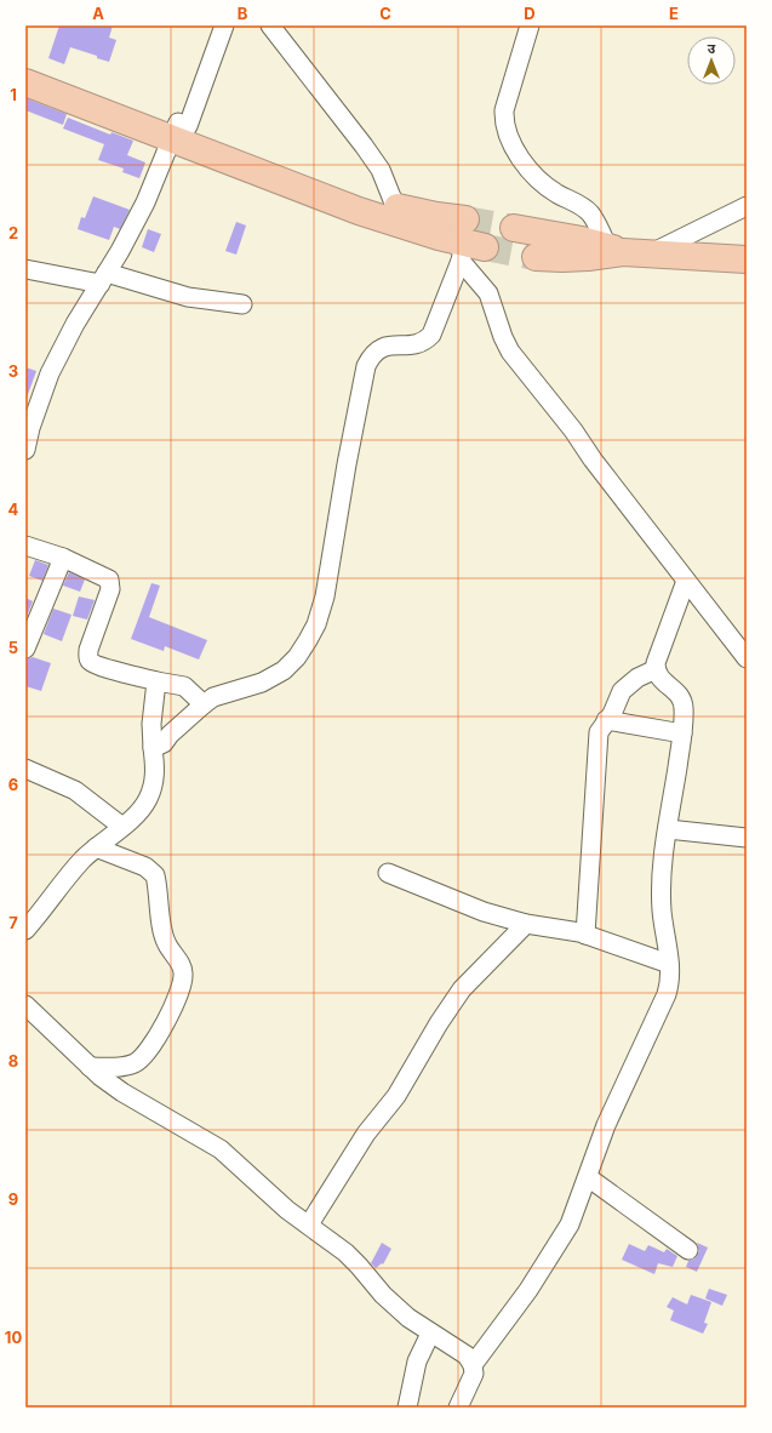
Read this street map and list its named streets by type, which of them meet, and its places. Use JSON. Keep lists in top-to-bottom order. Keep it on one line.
{"north":"top","grid":{"columns":["A","B","C","D","E"],"rows":["1","2","3","4","5","6","7","8","9","10"]}}
